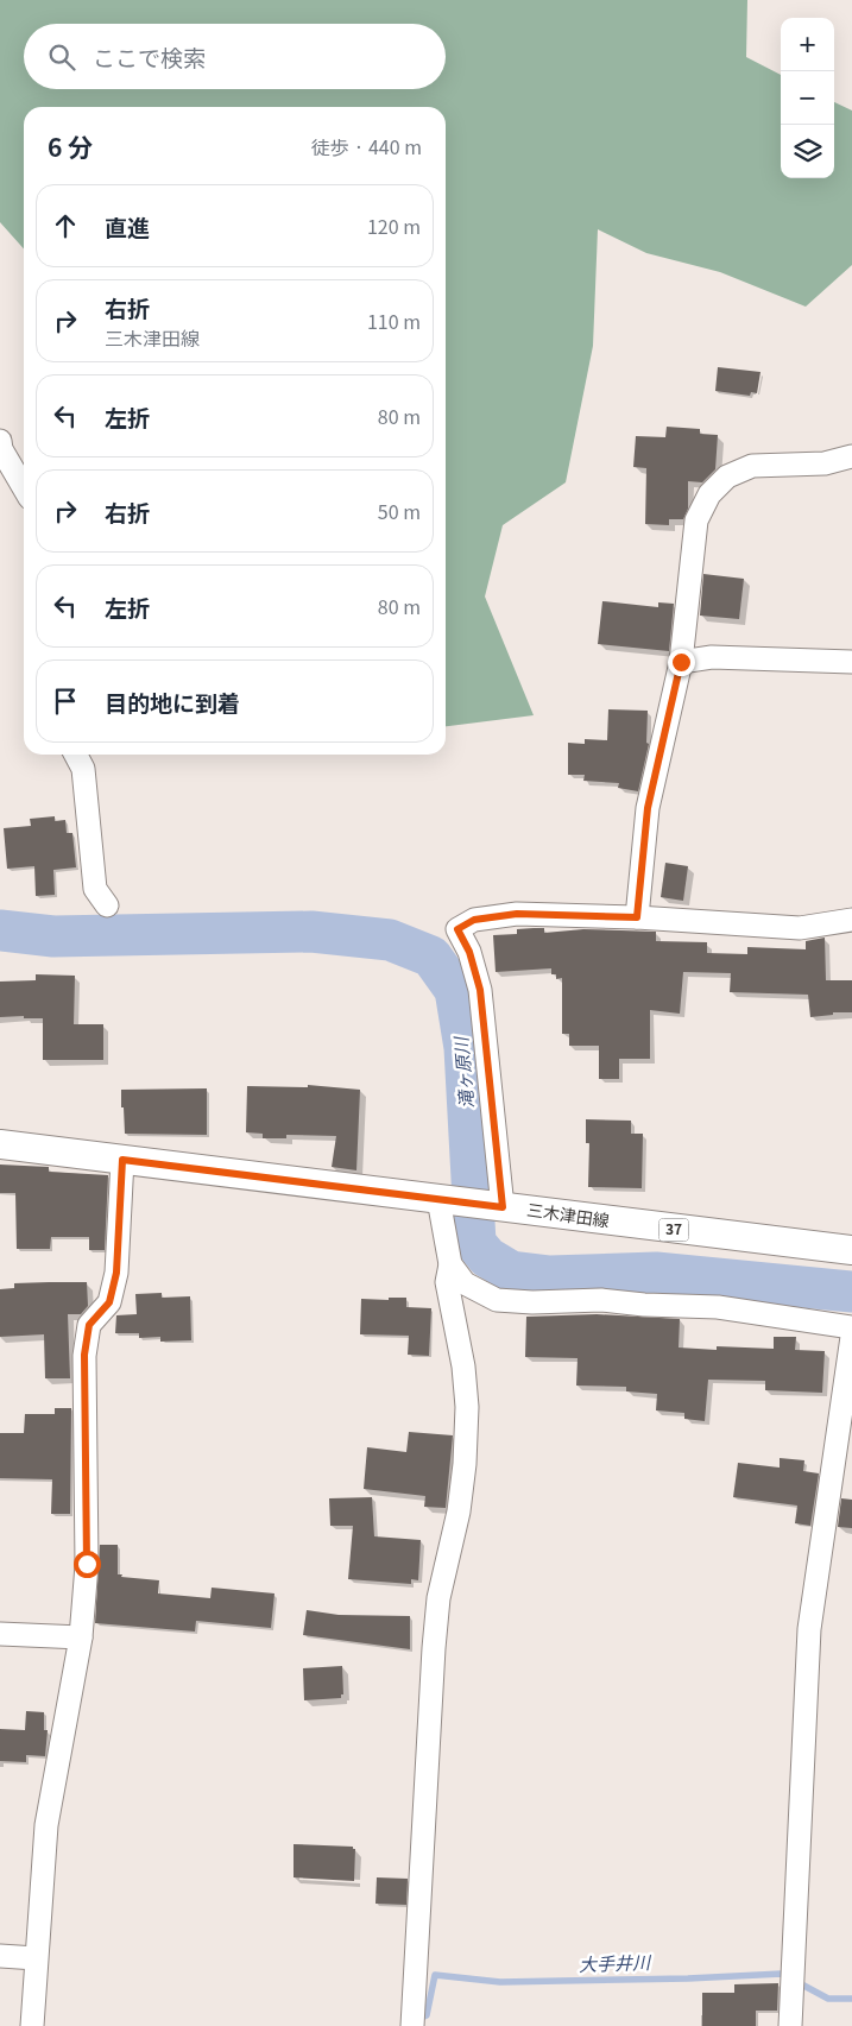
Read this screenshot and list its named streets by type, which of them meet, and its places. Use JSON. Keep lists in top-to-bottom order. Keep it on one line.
{"streets":{"main road":["三木津田線","37"]},"water":["滝ヶ原川","大手井川"],"page":{"map_buttons":["+","−"],"search":"ここで検索","heading":["6 分","徒歩 · 440 m"],"list":[["直進","120 m"],["右折","三木津田線","110 m"],["左折","80 m"],["右折","50 m"],["左折","80 m"],"目的地に到着"]}}
